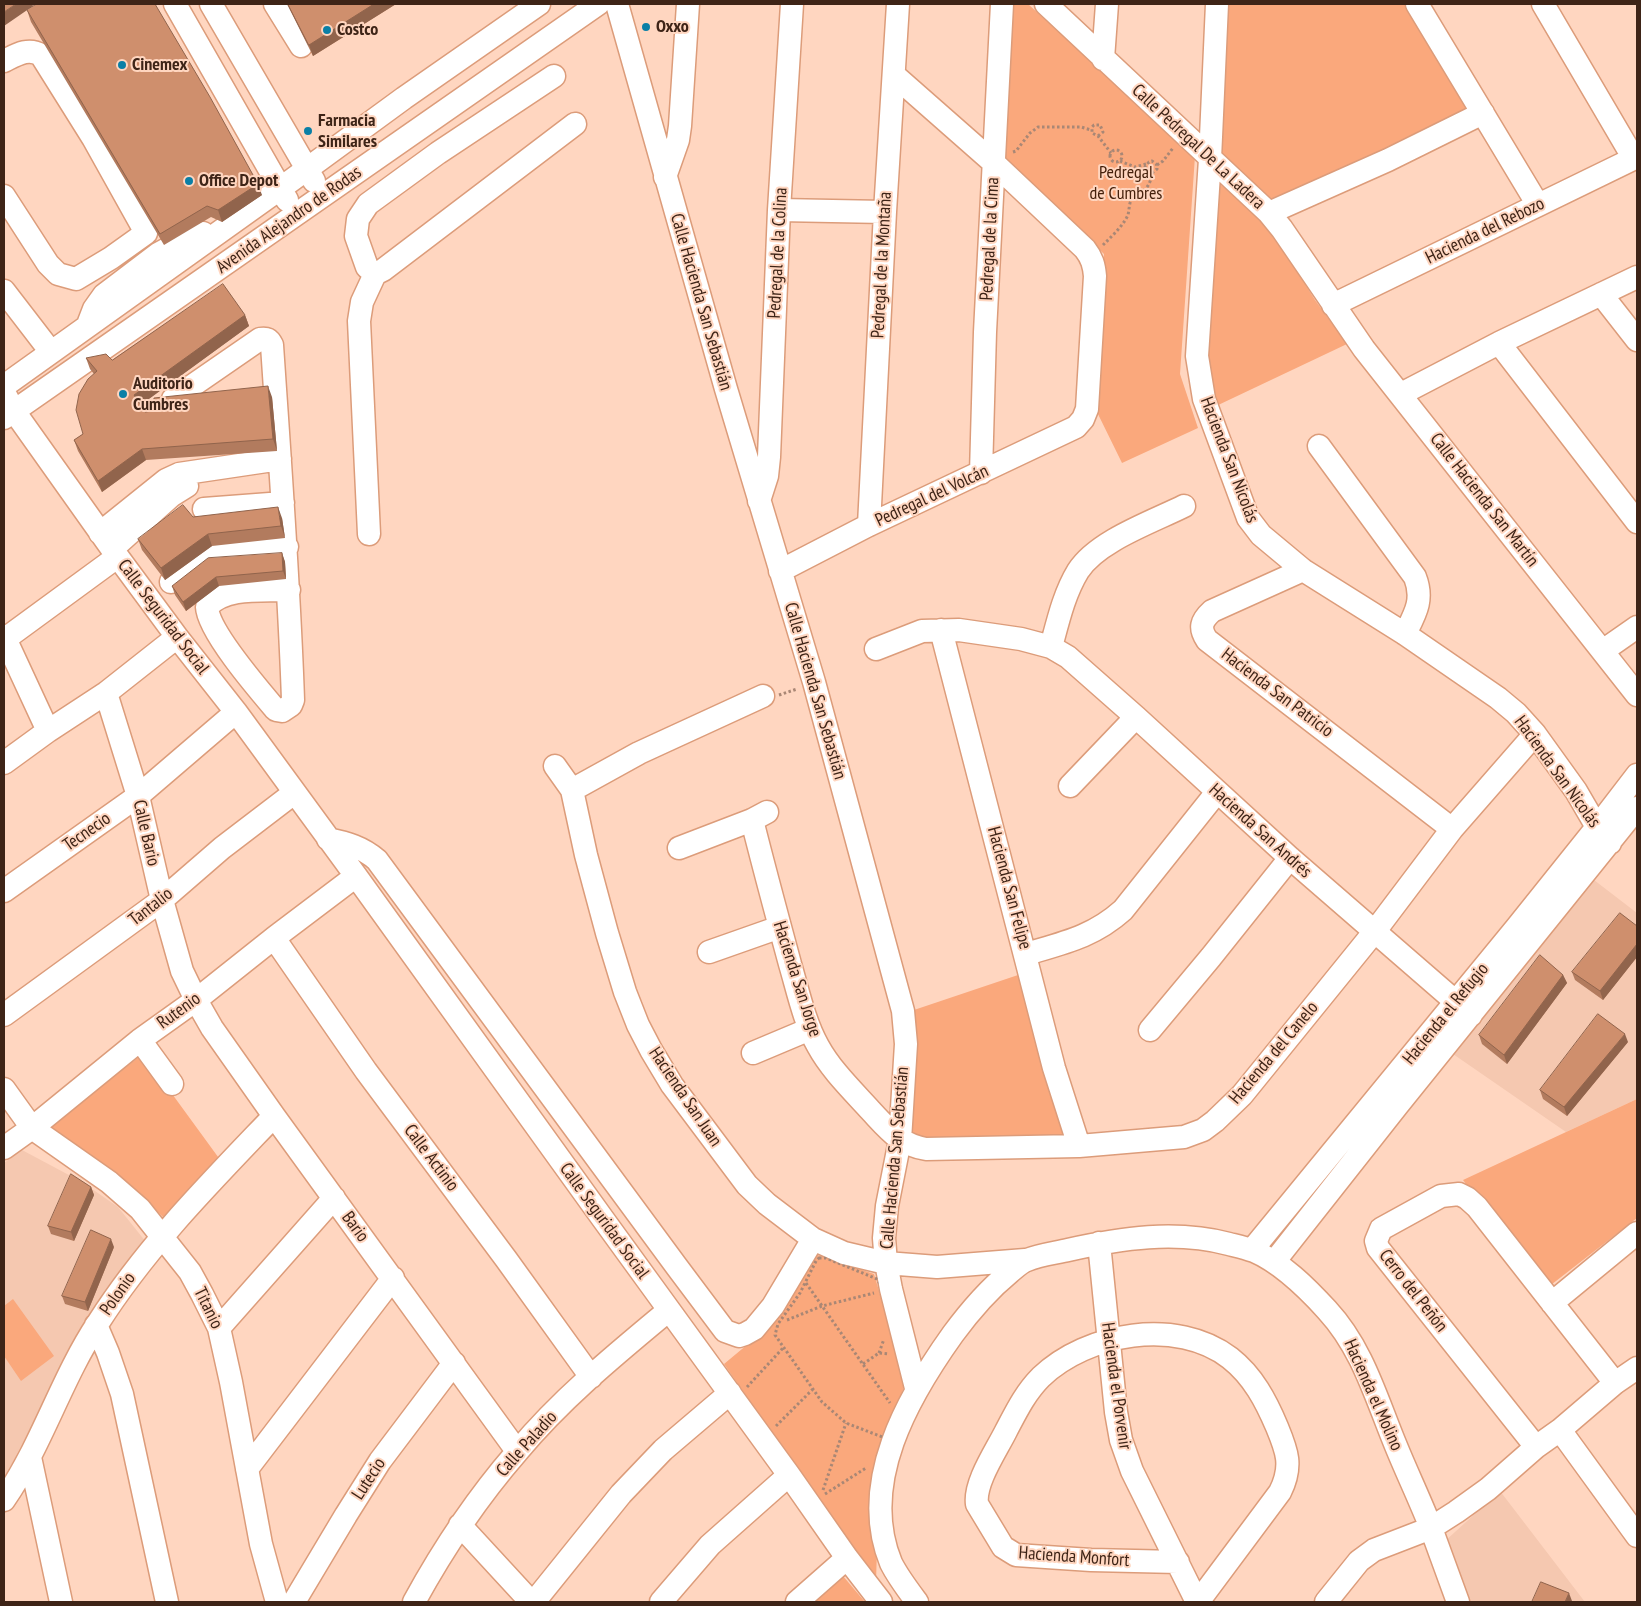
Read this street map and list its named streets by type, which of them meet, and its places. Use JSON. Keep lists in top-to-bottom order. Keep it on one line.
{"streets":{"street":["Calle Pedregal De La Ladera","Avenida Alejandro de Rodas","Hacienda del Rebozo","Pedregal de la Cima","Pedregal de la Colina","Pedregal de la Montaña","Calle Hacienda San Sebastián","Hacienda San Nicolás","Pedregal del Volcán","Calle Hacienda San Martín","Calle Seguridad Social","Hacienda San Patricio","Hacienda San Andrés","Tecnecio","Calle Bario","Hacienda San Felipe","Tantalio","Hacienda San Jorge","Rutenio","Hacienda el Refugio","Hacienda del Canelo","Hacienda San Juan","Calle Actinio","Bario","Cerro del Peñón","Polonio","Titanio","Hacienda el Porvenir","Hacienda el Molino","Calle Paladio","Lutecio","Hacienda Monfort"]},"crossings":[["Calle Pedregal De La Ladera","Hacienda del Rebozo"],["Calle Pedregal De La Ladera","Hacienda San Nicolás"],["Calle Pedregal De La Ladera","Calle Hacienda San Martín"],["Avenida Alejandro de Rodas","Calle Seguridad Social"],["Hacienda del Rebozo","Calle Hacienda San Martín"],["Pedregal de la Cima","Pedregal del Volcán"],["Pedregal de la Colina","Calle Hacienda San Sebastián"],["Pedregal de la Montaña","Pedregal del Volcán"],["Calle Hacienda San Sebastián","Pedregal del Volcán"],["Calle Hacienda San Sebastián","Hacienda San Jorge"],["Calle Hacienda San Sebastián","Hacienda del Canelo"],["Calle Hacienda San Sebastián","Hacienda San Juan"],["Calle Hacienda San Sebastián","Hacienda el Molino"],["Hacienda San Nicolás","Hacienda San Patricio"],["Hacienda San Nicolás","Hacienda el Refugio"],["Hacienda San Nicolás","Hacienda del Canelo"],["Calle Seguridad Social","Tecnecio"],["Calle Seguridad Social","Tantalio"],["Calle Seguridad Social","Rutenio"],["Calle Seguridad Social","Calle Paladio"],["Hacienda San Patricio","Hacienda del Canelo"],["Hacienda San Andrés","Hacienda San Felipe"],["Hacienda San Andrés","Hacienda el Refugio"],["Hacienda San Andrés","Hacienda del Canelo"],["Tecnecio","Calle Bario"],["Calle Bario","Tantalio"],["Calle Bario","Rutenio"],["Calle Bario","Bario"],["Hacienda San Felipe","Hacienda del Canelo"],["Hacienda San Jorge","Hacienda del Canelo"],["Rutenio","Calle Actinio"],["Rutenio","Bario"],["Rutenio","Titanio"],["Hacienda el Refugio","Hacienda el Molino"],["Hacienda San Juan","Hacienda el Molino"],["Calle Actinio","Calle Paladio"],["Bario","Polonio"],["Bario","Calle Paladio"],["Bario","Lutecio"],["Polonio","Titanio"],["Hacienda el Porvenir","Hacienda el Molino"],["Hacienda el Porvenir","Hacienda Monfort"]],"parks":["Pedregal de Cumbres"],"places":["Oxxo","Costco","Cinemex","Farmacia Similares","Office Depot","Auditorio Cumbres"]}
